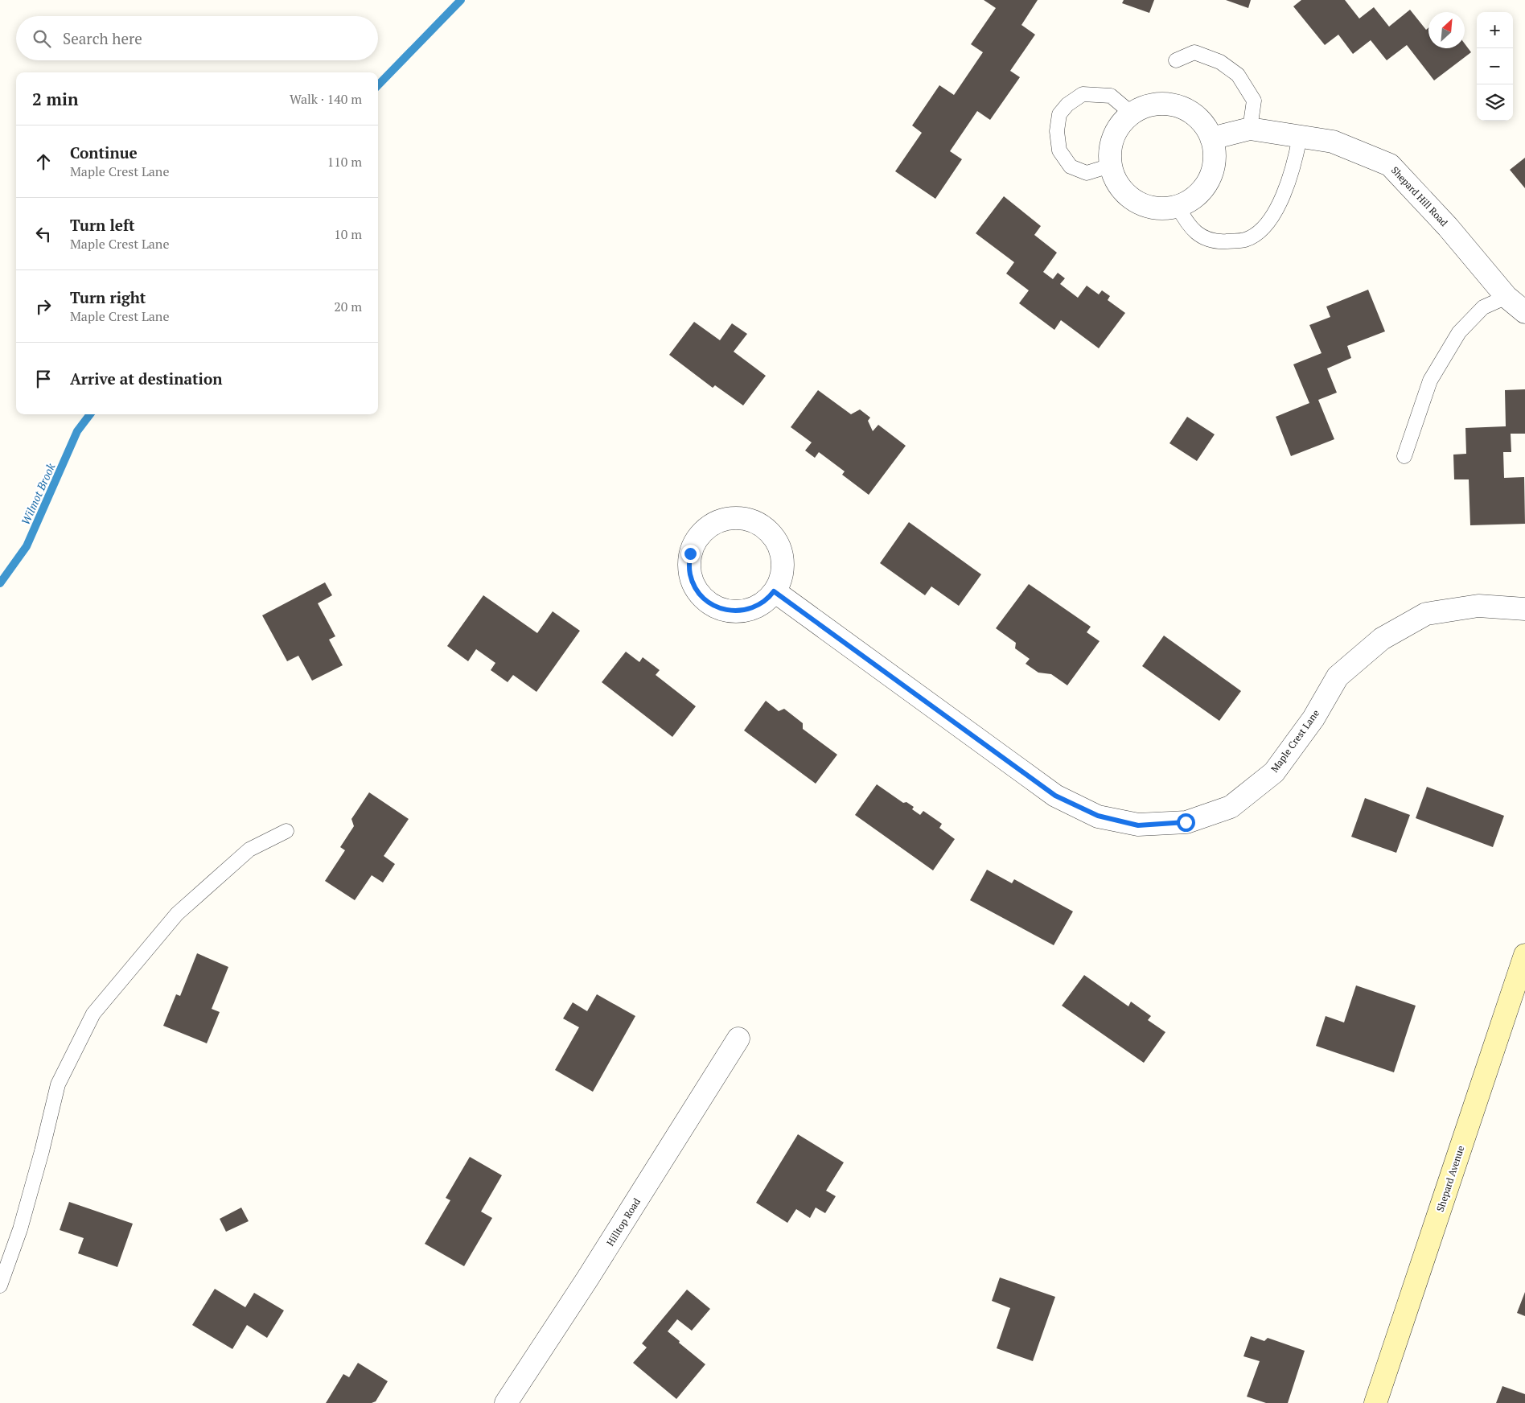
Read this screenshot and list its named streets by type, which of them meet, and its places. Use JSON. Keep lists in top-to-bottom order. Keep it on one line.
{"streets":{"main road":["Shepard Avenue"],"street":["Shepard Hill Road","Maple Crest Lane","Hilltop Road"]},"water":["Wilmot Brook"],"north":"top right","page":{"map_buttons":["+","−"],"search":"Search here","heading":["2 min","Walk · 140 m"],"list":[["Continue","Maple Crest Lane","110 m"],["Turn left","Maple Crest Lane","10 m"],["Turn right","Maple Crest Lane","20 m"],"Arrive at destination"]}}
